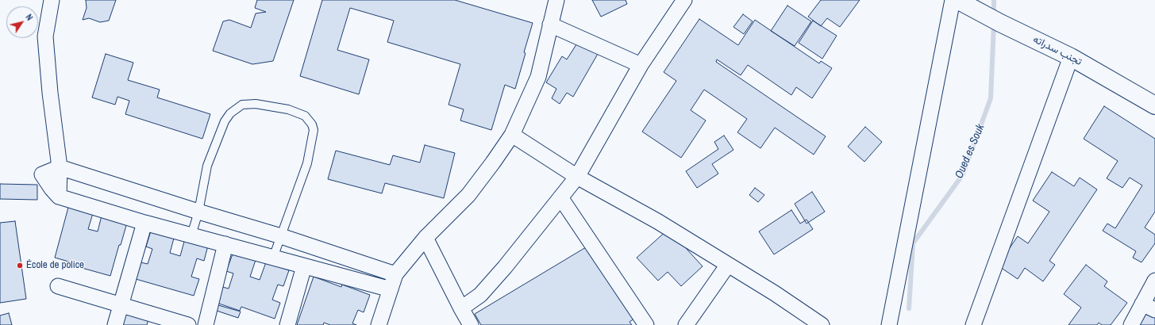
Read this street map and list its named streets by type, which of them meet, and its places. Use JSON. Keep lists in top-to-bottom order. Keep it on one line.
{"streets":{"highway":["تجنب سدراته"]},"water":["Oued es Souk"],"places":["École de police"],"north":"top right"}
